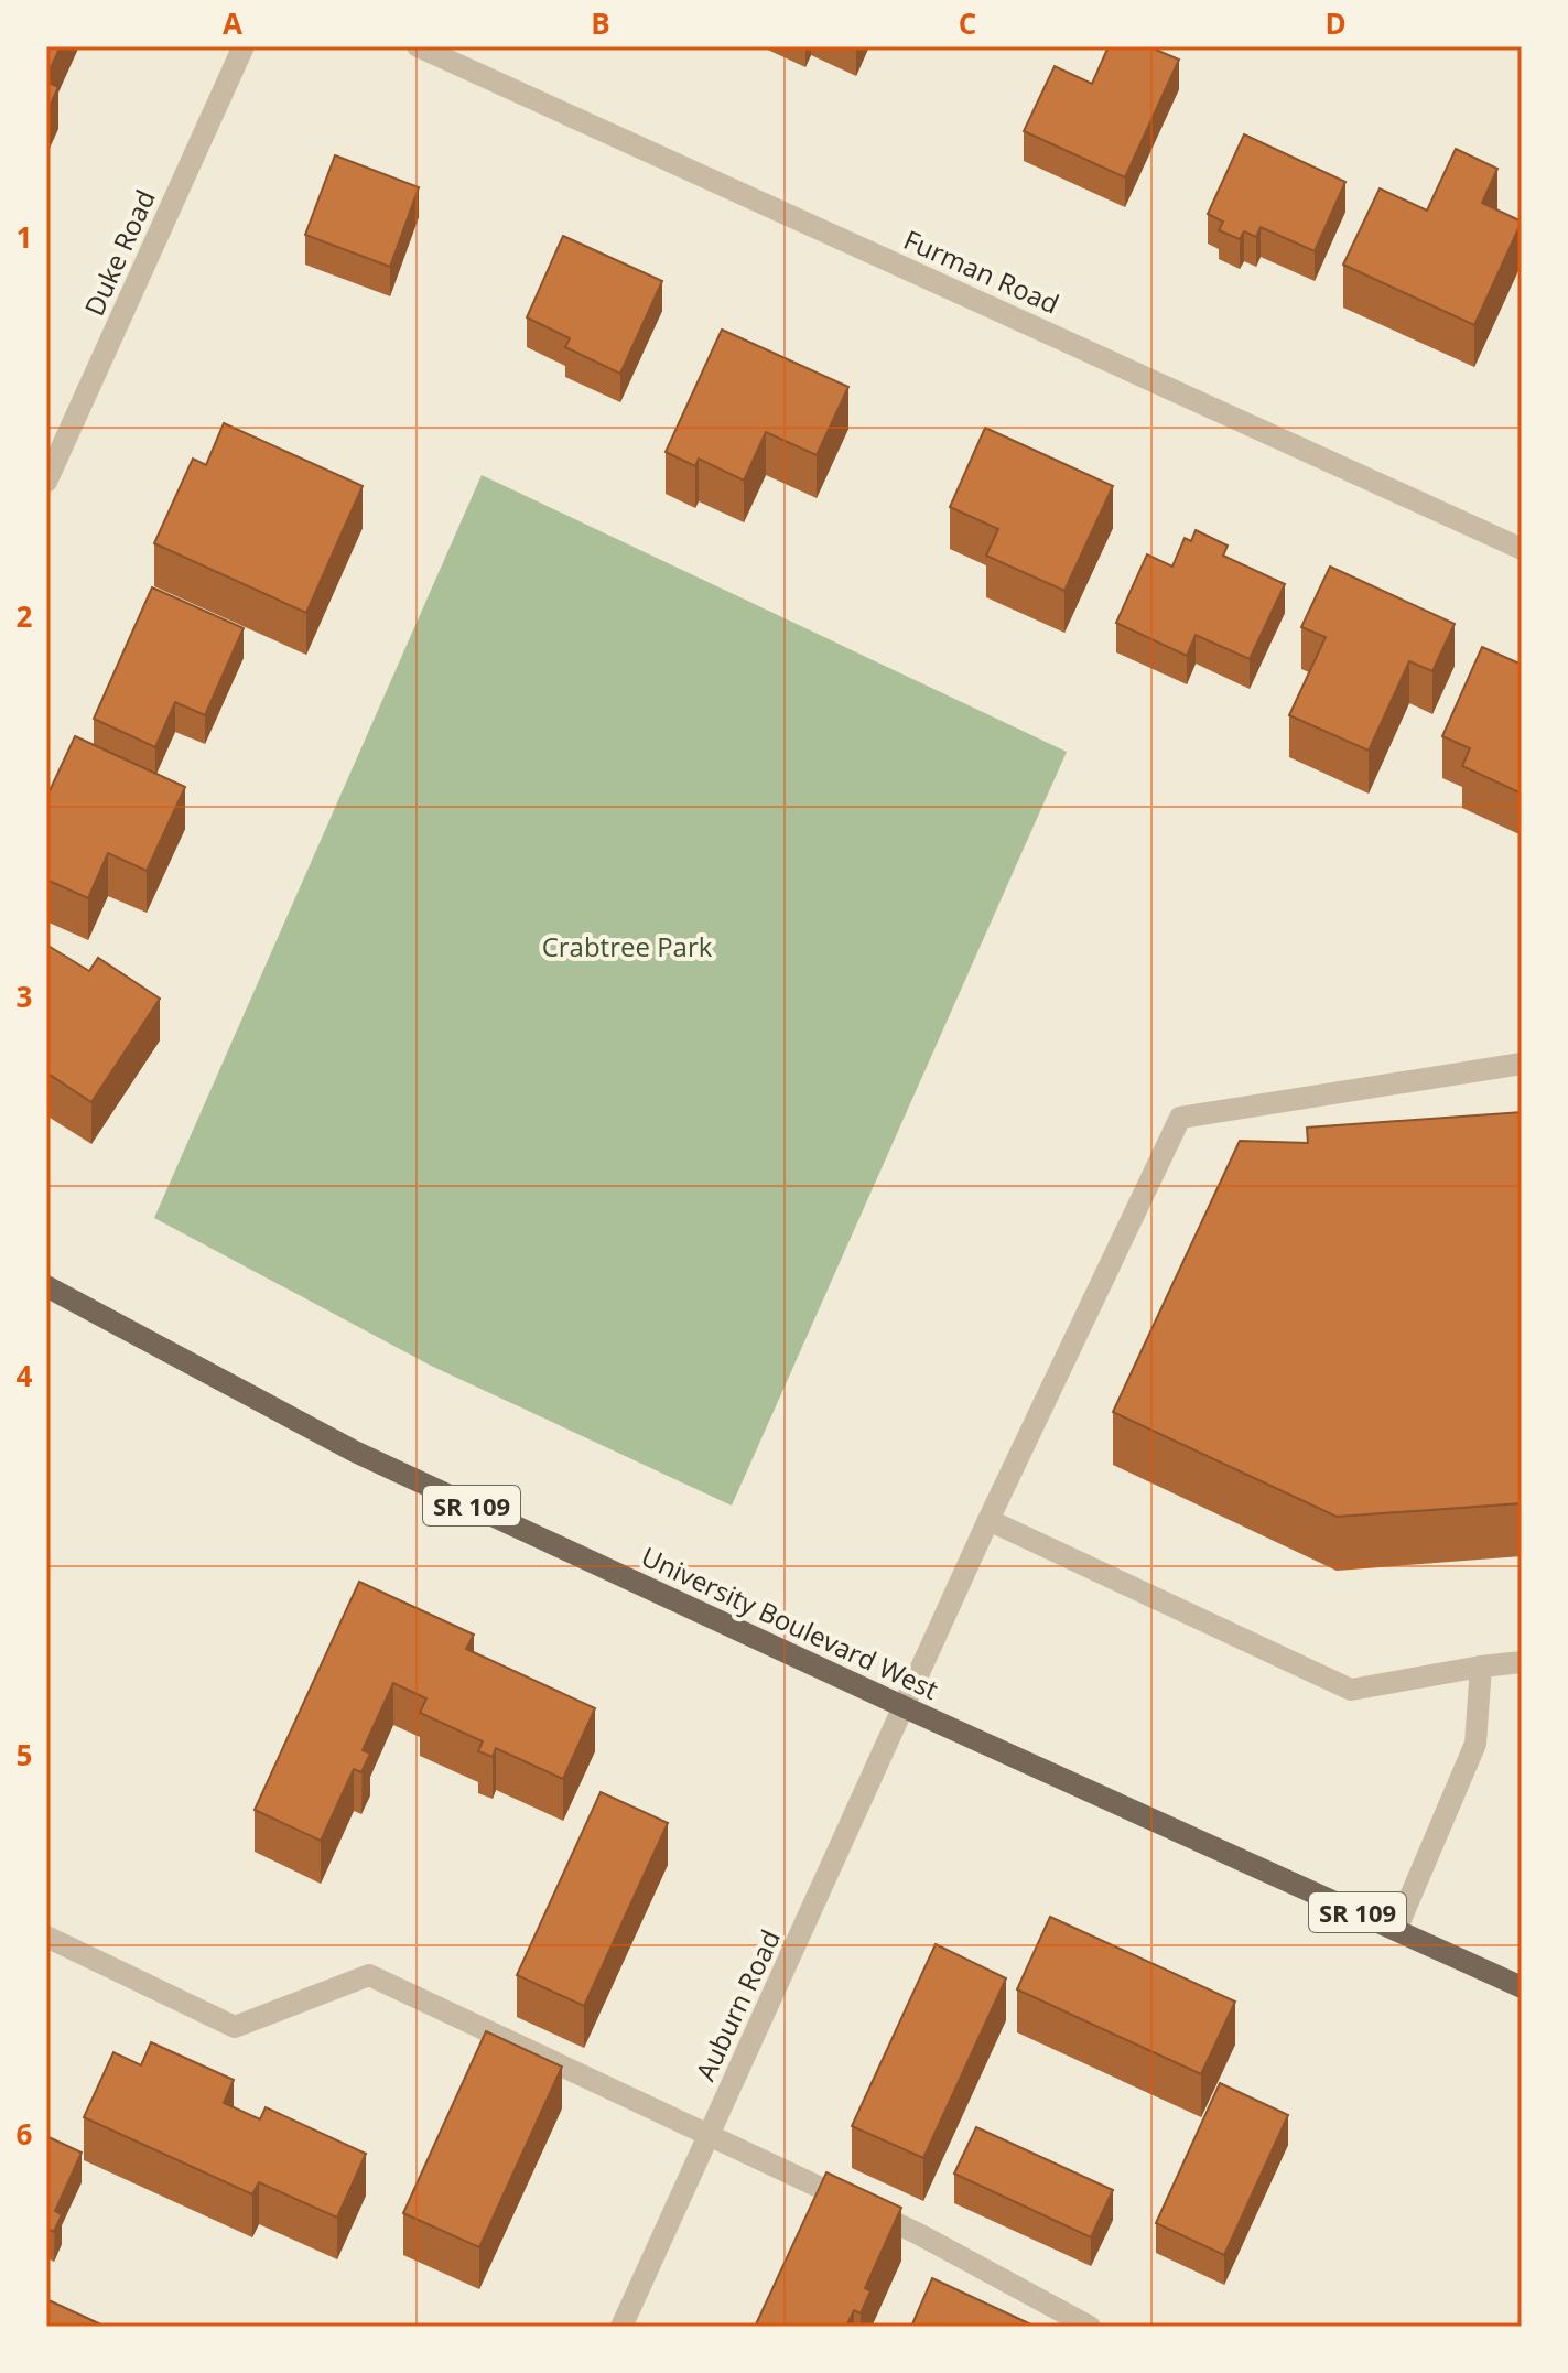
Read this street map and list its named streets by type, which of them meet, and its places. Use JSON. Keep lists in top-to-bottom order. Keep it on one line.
{"streets":{"main road":["SR 109","University Boulevard West"],"street":["Duke Road","Furman Road","Auburn Road"]},"crossings":[["University Boulevard West","Auburn Road"]],"parks":["Crabtree Park"],"grid":{"columns":["A","B","C","D"],"rows":["1","2","3","4","5","6"]}}
